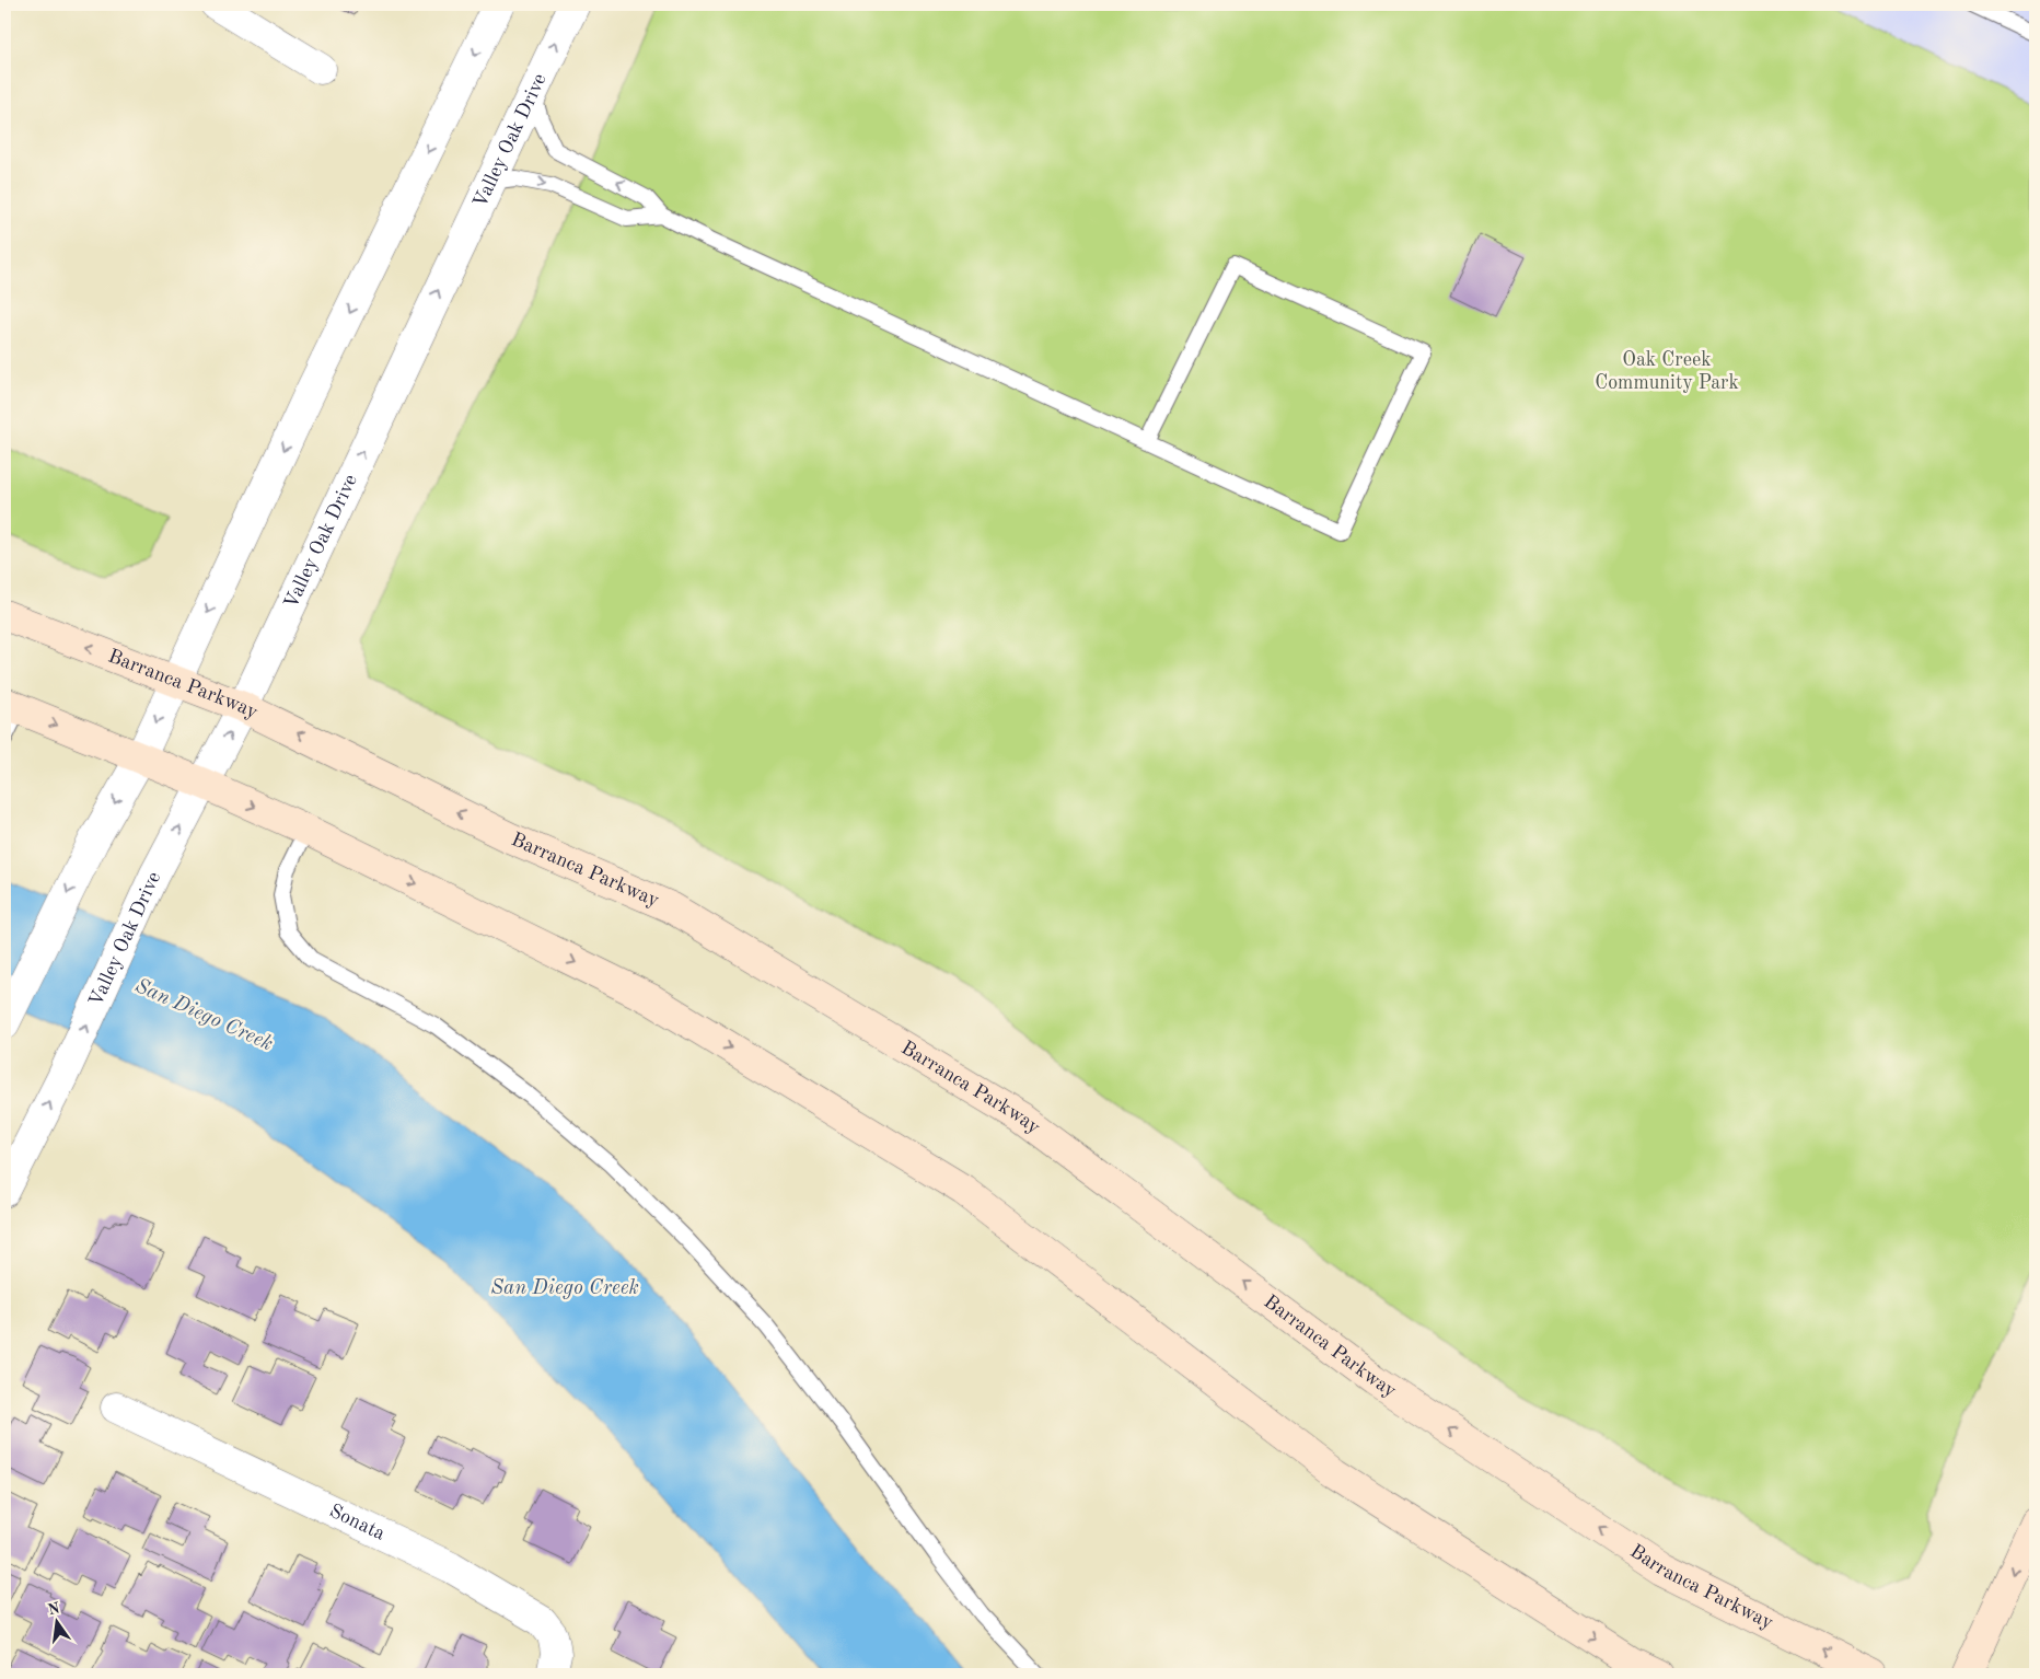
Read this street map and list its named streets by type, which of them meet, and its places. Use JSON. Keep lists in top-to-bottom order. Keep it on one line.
{"streets":{"main road":["Barranca Parkway"],"street":["Valley Oak Drive","Sonata"]},"crossings":[["Valley Oak Drive","Barranca Parkway"]],"water":["San Diego Creek"],"parks":["Oak Creek Community Park"],"north":"top"}
